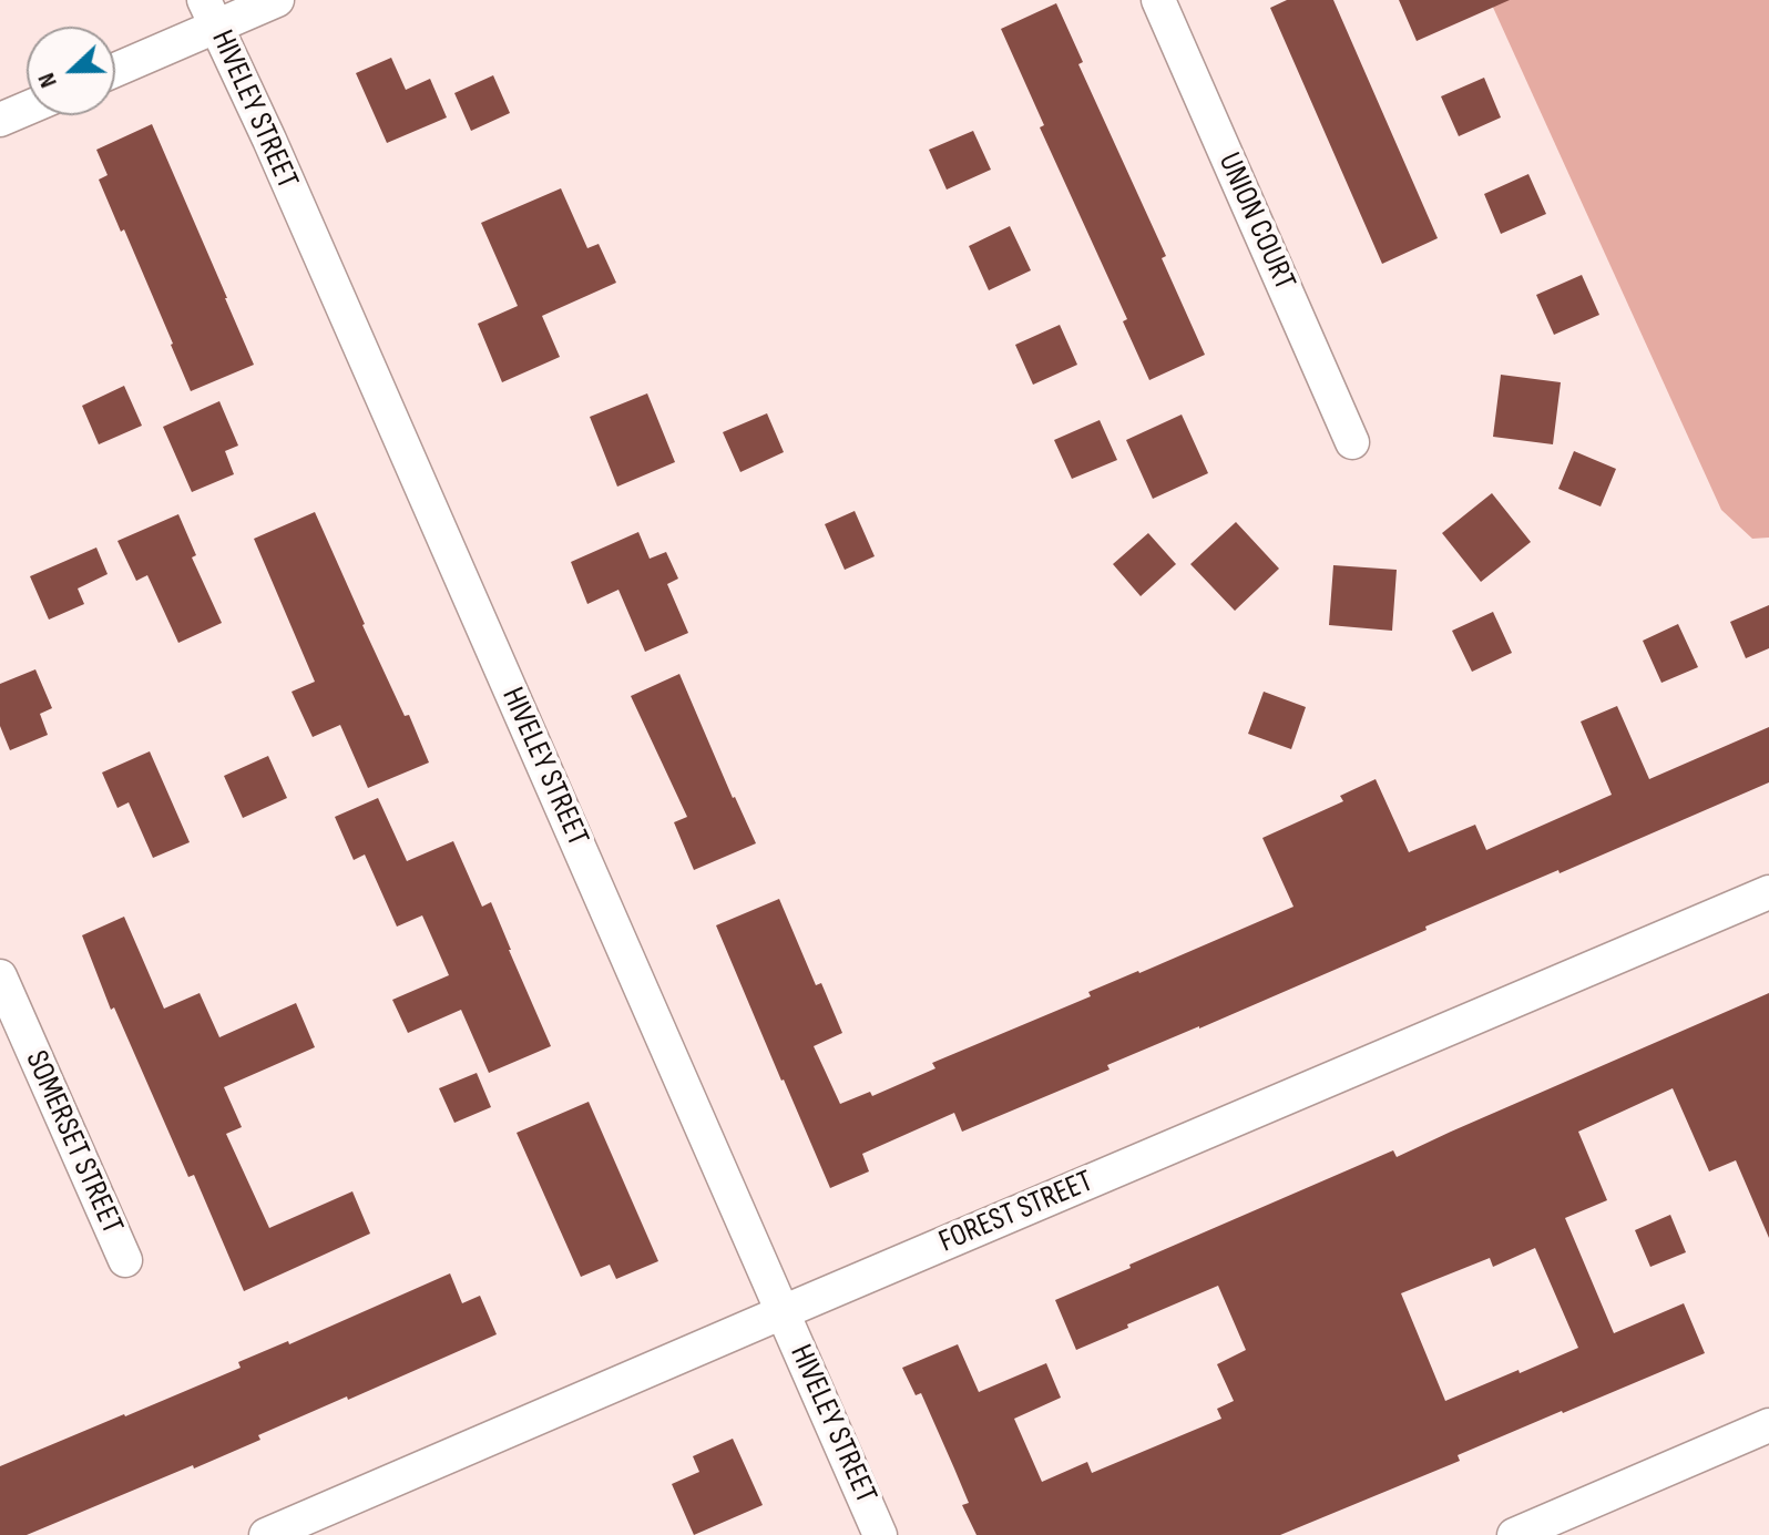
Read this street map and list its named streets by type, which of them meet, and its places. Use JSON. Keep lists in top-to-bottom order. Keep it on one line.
{"streets":{"street":["HIVELEY STREET","UNION COURT","SOMERSET STREET","FOREST STREET"]},"crossings":[["HIVELEY STREET","FOREST STREET"]],"north":"left"}
